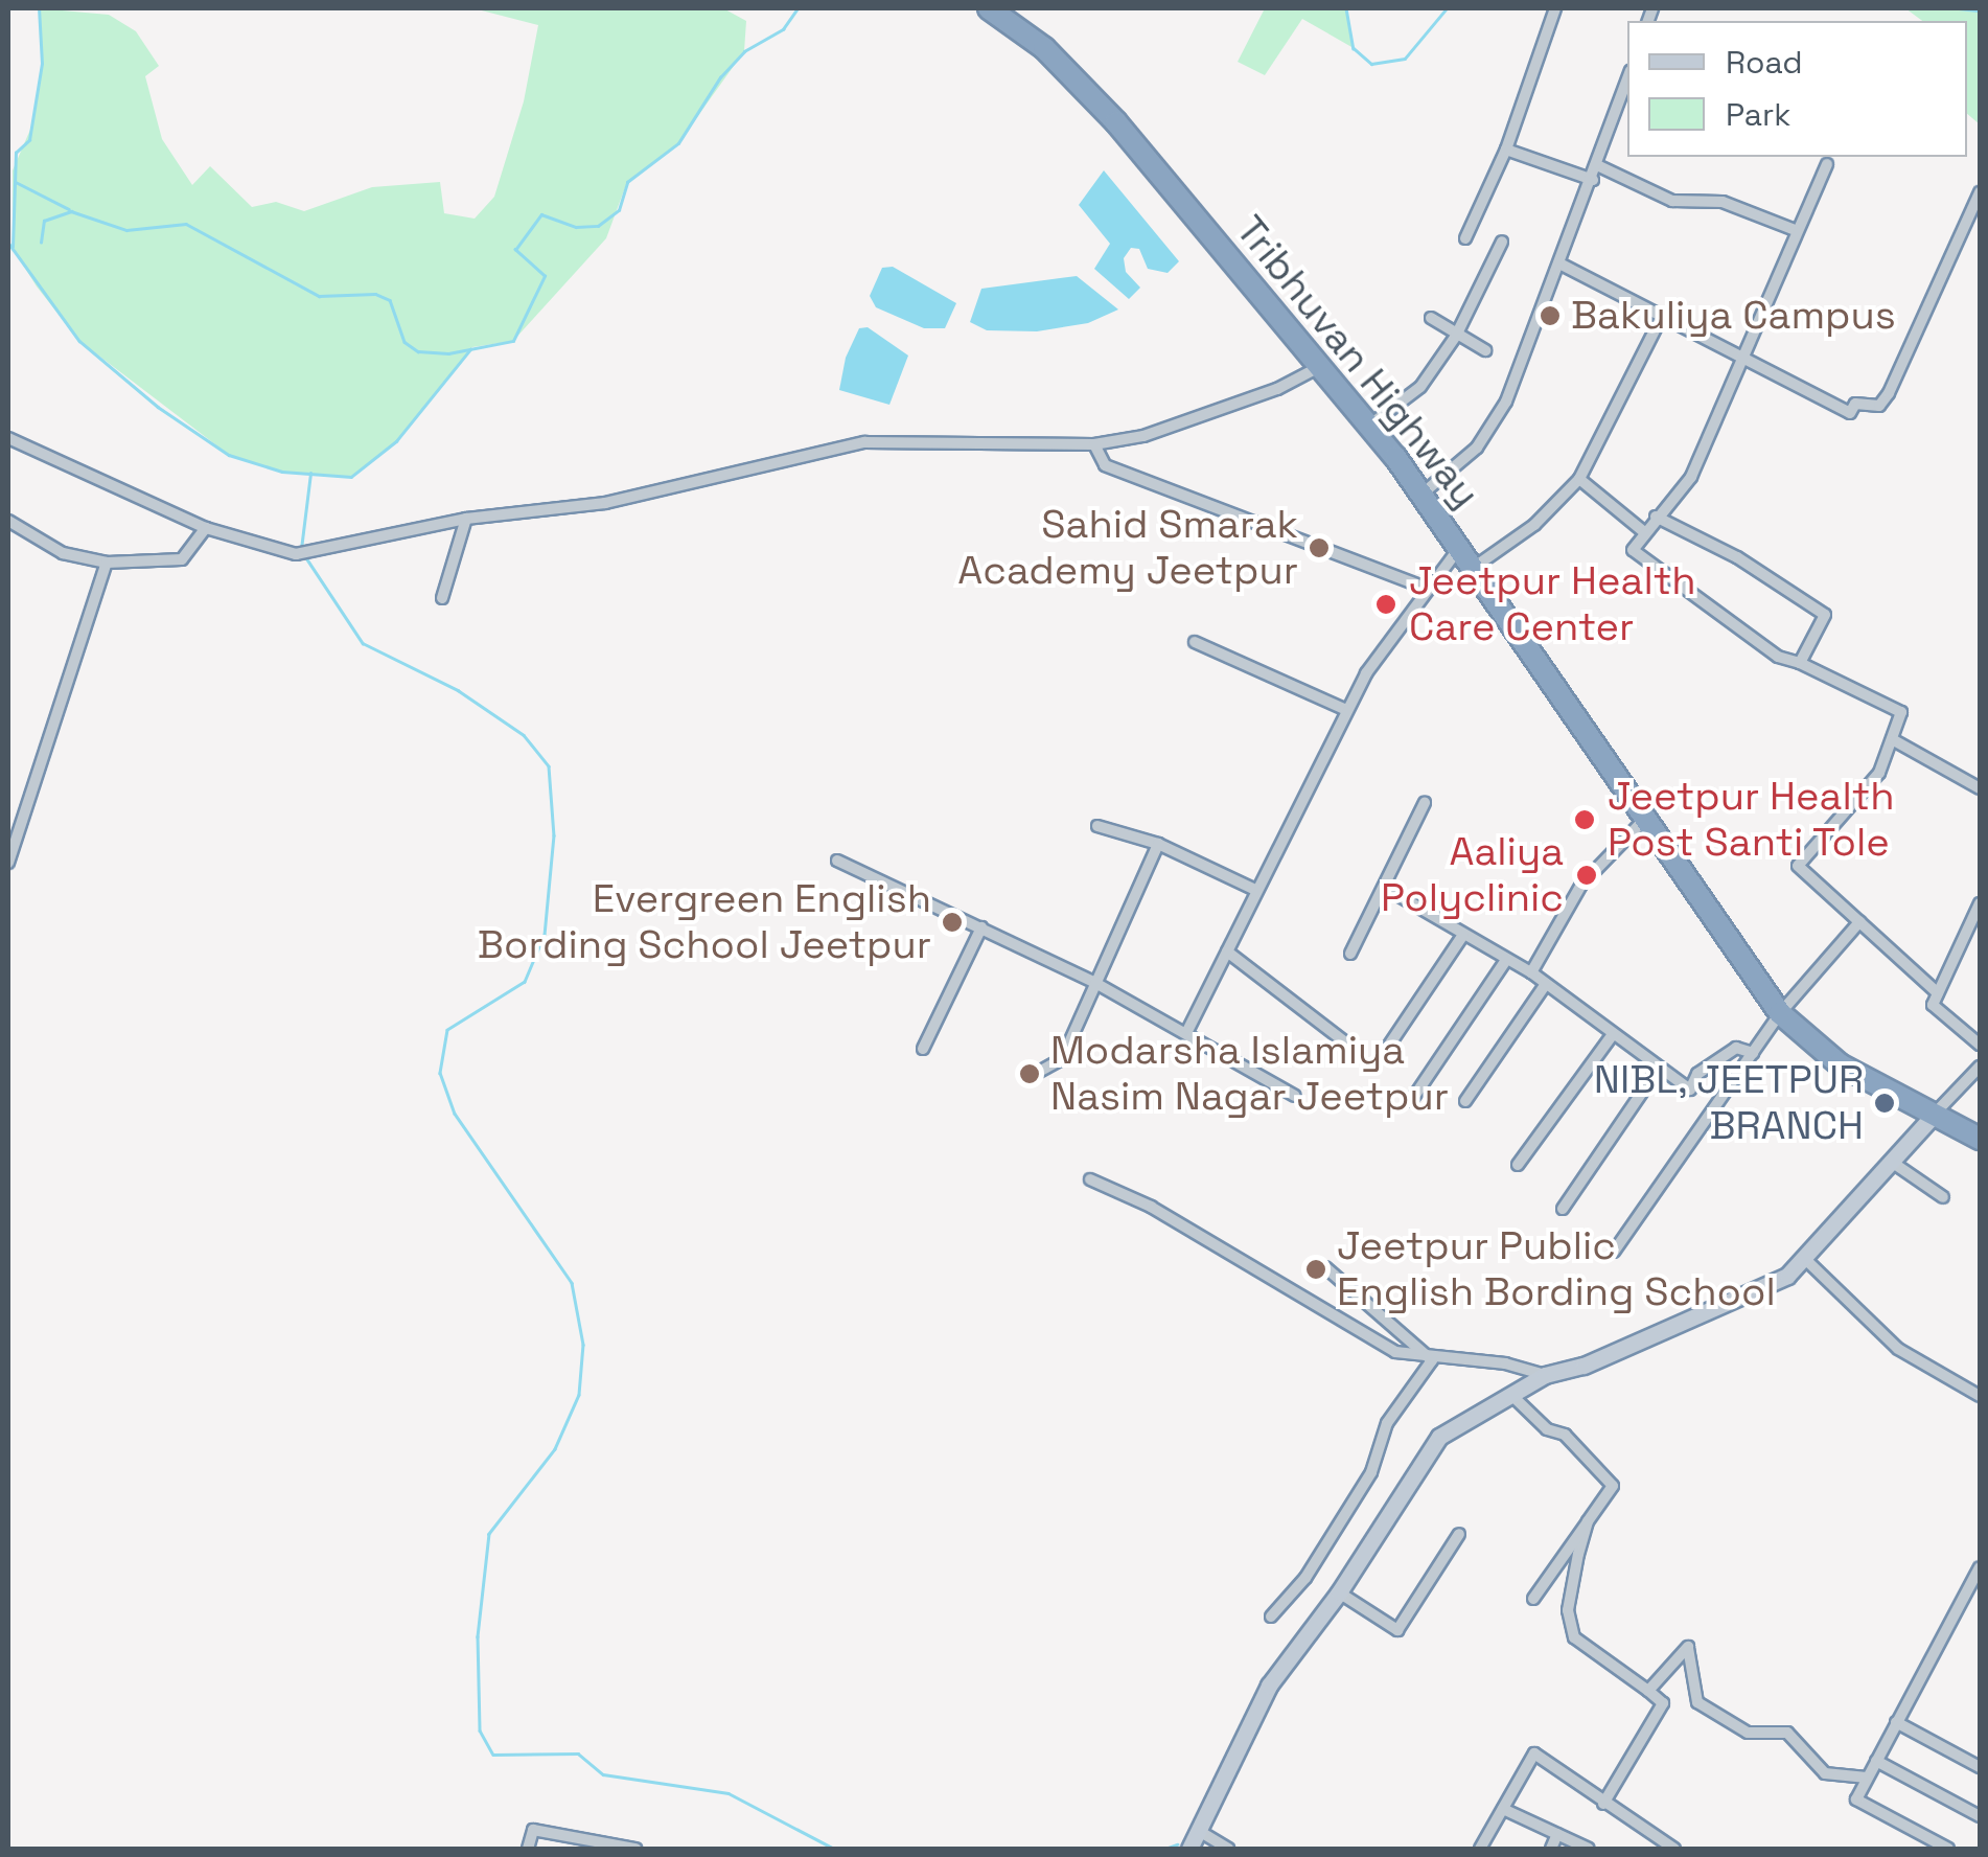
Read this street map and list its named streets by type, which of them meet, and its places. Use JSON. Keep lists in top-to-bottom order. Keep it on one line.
{"streets":{"highway":["Tribhuvan Highway"]},"places":["Bakuliya Campus","Sahid Smarak Academy Jeetpur","Jeetpur Health Care Center","Jeetpur Health Post Santi Tole","Aaliya Polyclinic","Evergreen English Bording School Jeetpur","Modarsha Islamiya Nasim Nagar Jeetpur","NIBL, JEETPUR BRANCH","Jeetpur Public English Bording School"],"legend":["Road","Park"]}
